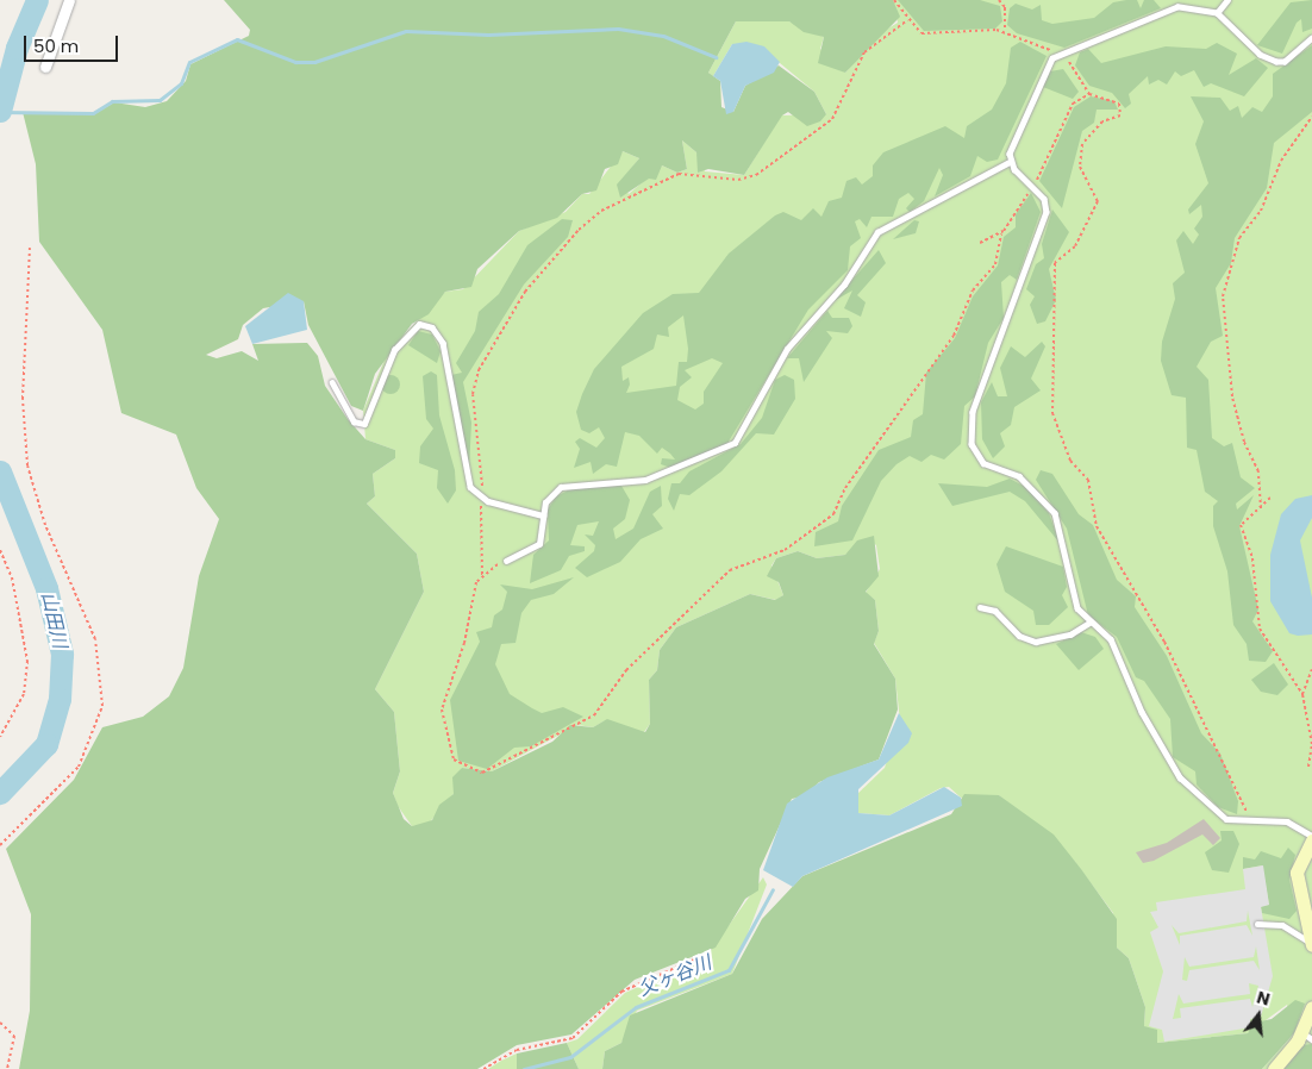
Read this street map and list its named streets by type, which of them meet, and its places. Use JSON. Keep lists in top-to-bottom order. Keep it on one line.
{"water":["山田川","父ヶ谷川"],"scale_bar":"50 m","north":"top"}
